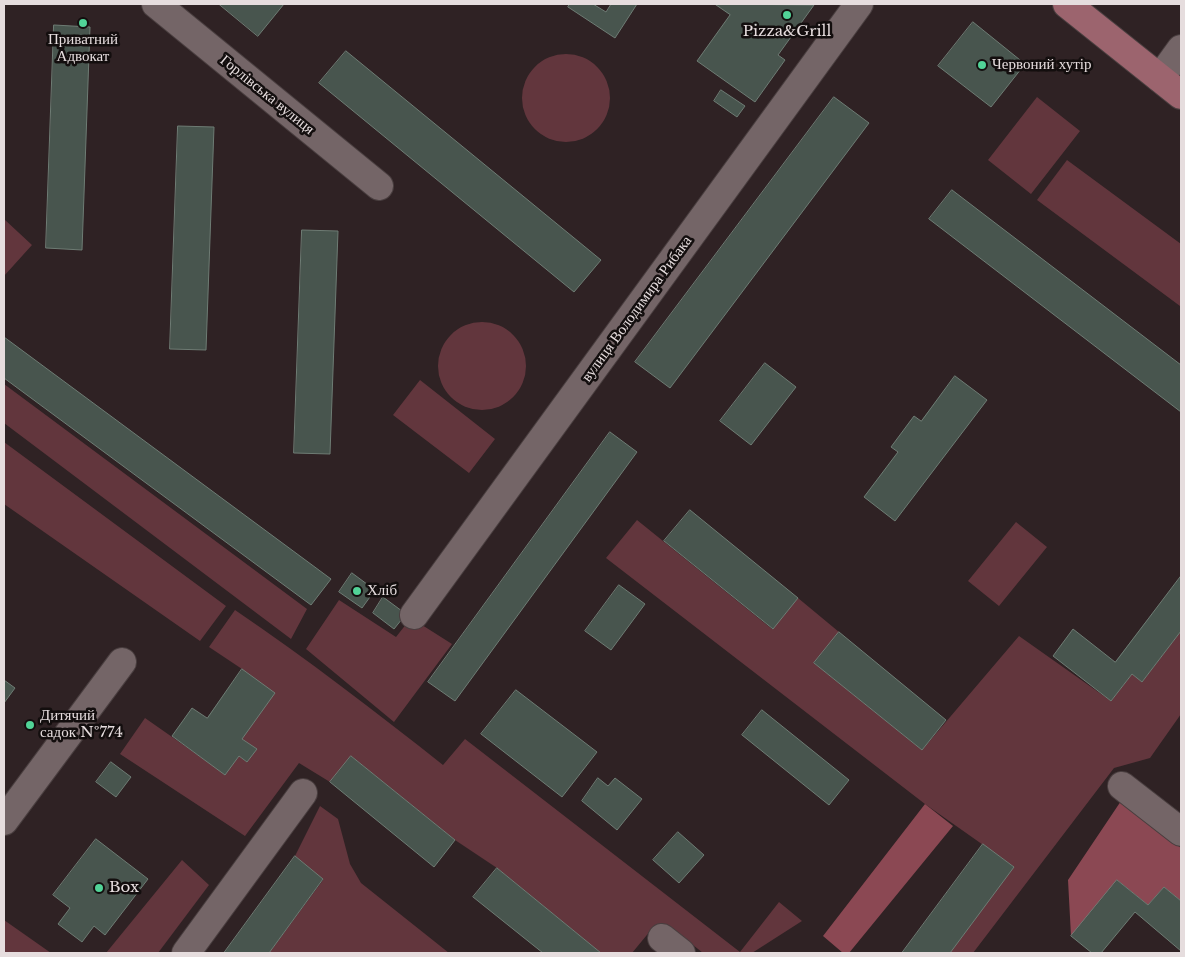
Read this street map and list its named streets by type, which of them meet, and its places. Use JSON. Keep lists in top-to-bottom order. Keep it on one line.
{"streets":{"street":["Горлівська вулиця","вулиця Володимира Рибака"]},"places":["Pizza&Grill","Приватний Адвокат","Червоний хутір","Хліб","Дитячий садок №774","Box"]}
